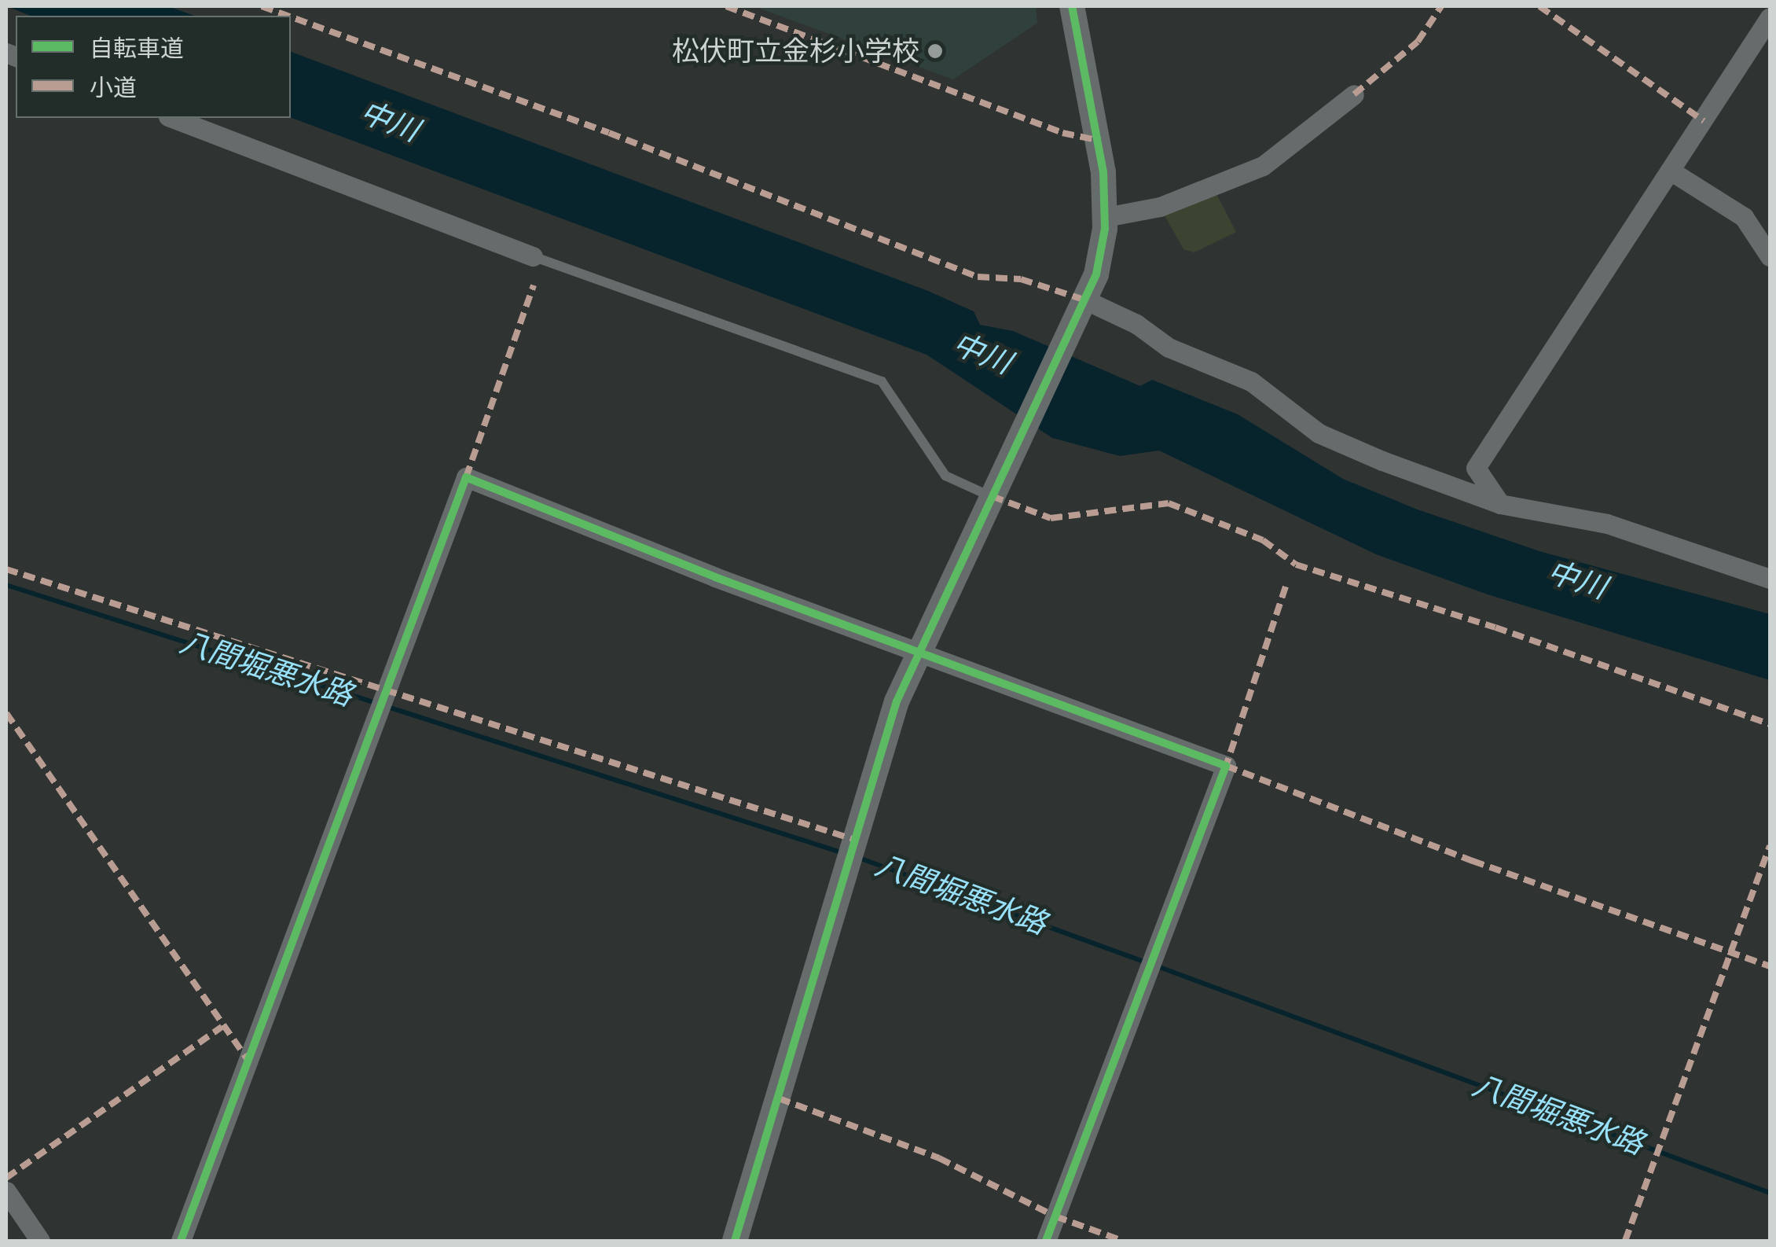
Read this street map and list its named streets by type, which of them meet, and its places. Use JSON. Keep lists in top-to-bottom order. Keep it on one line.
{"water":["中川","八間堀悪水路"],"places":["松伏町立金杉小学校"],"legend":["自転車道","小道"]}
